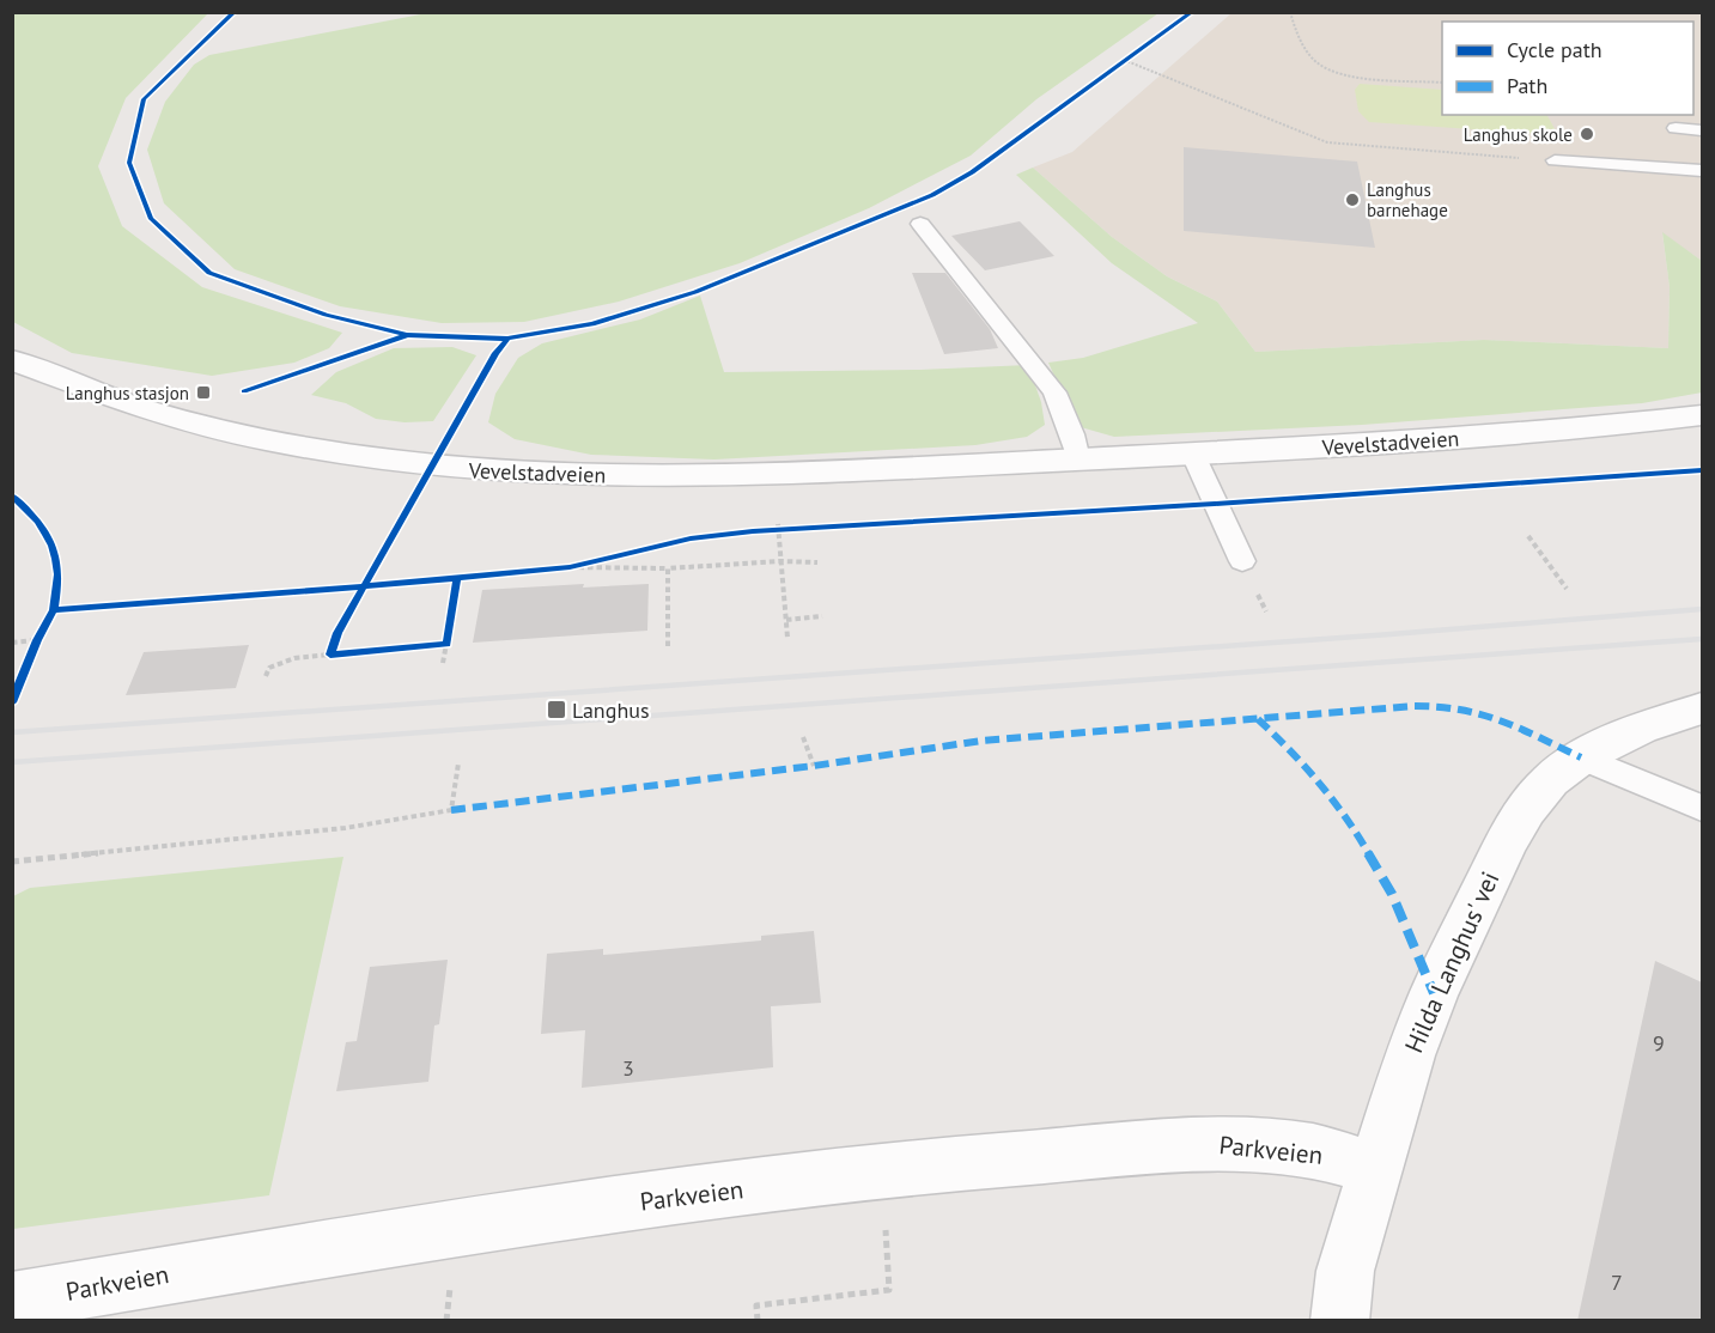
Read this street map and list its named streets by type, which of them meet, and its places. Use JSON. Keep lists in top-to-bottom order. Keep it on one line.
{"streets":{"main road":["Vevelstadveien","Hilda Langhus' vei","Parkveien"]},"crossings":[["Hilda Langhus' vei","Parkveien"]],"places":{"other":["Langhus skole","Langhus barnehage"],"transit":["Langhus stasjon","Langhus"]},"house_numbers":["9","3","7"],"legend":["Cycle path","Path"]}
